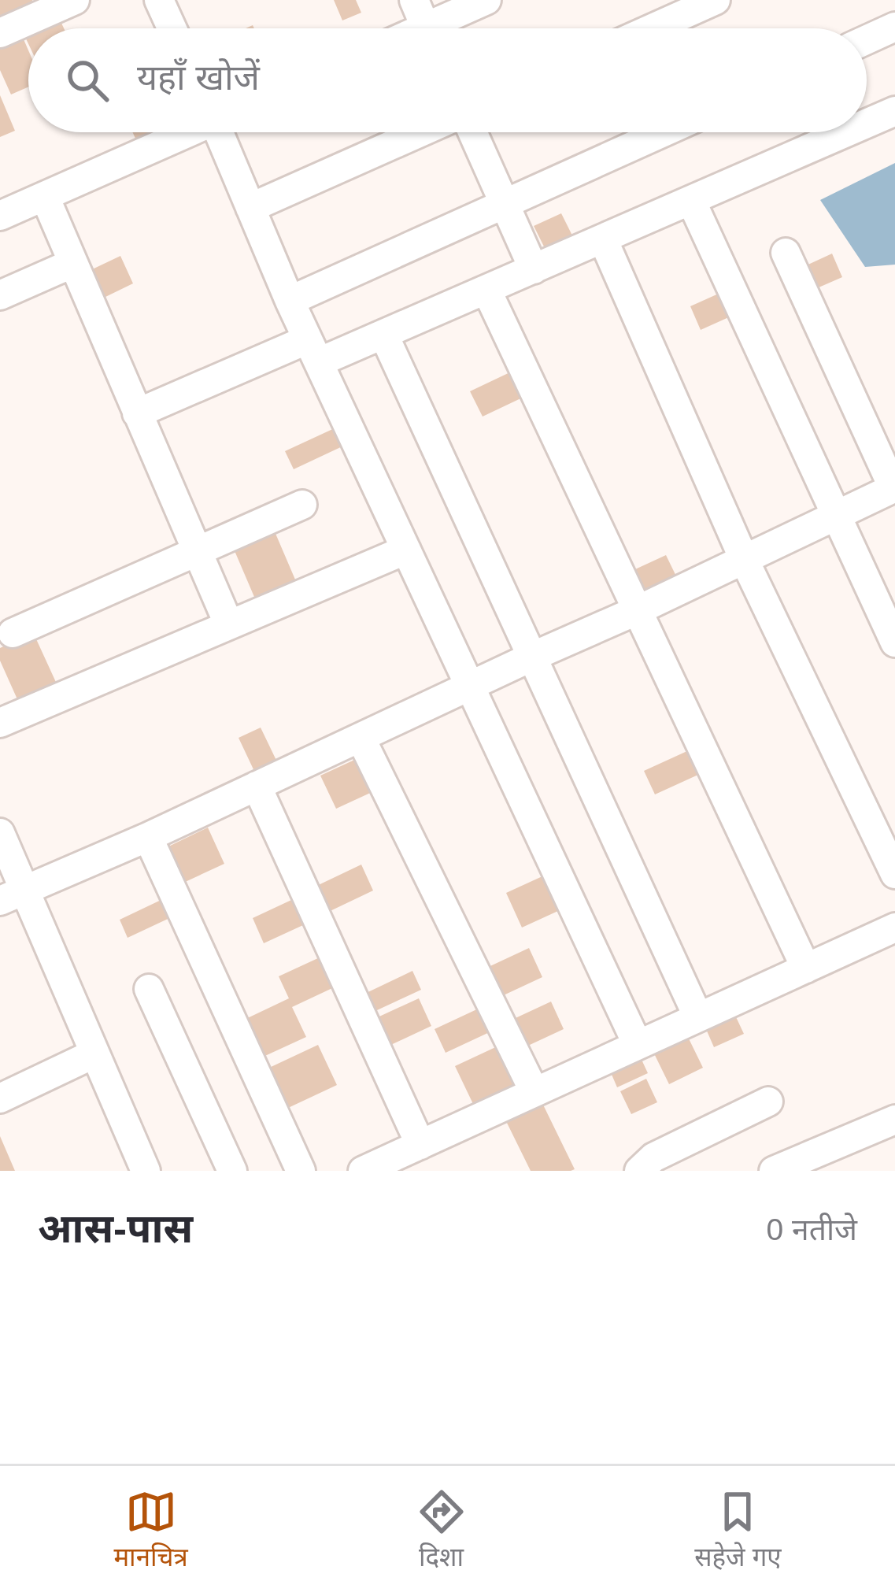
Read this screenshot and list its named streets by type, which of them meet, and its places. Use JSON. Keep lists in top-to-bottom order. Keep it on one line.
{"page":{"search":"यहाँ खोजें","heading":["आस-पास","0 नतीजे"],"nav":["मानचित्र","दिशा","सहेजे गए"]}}
